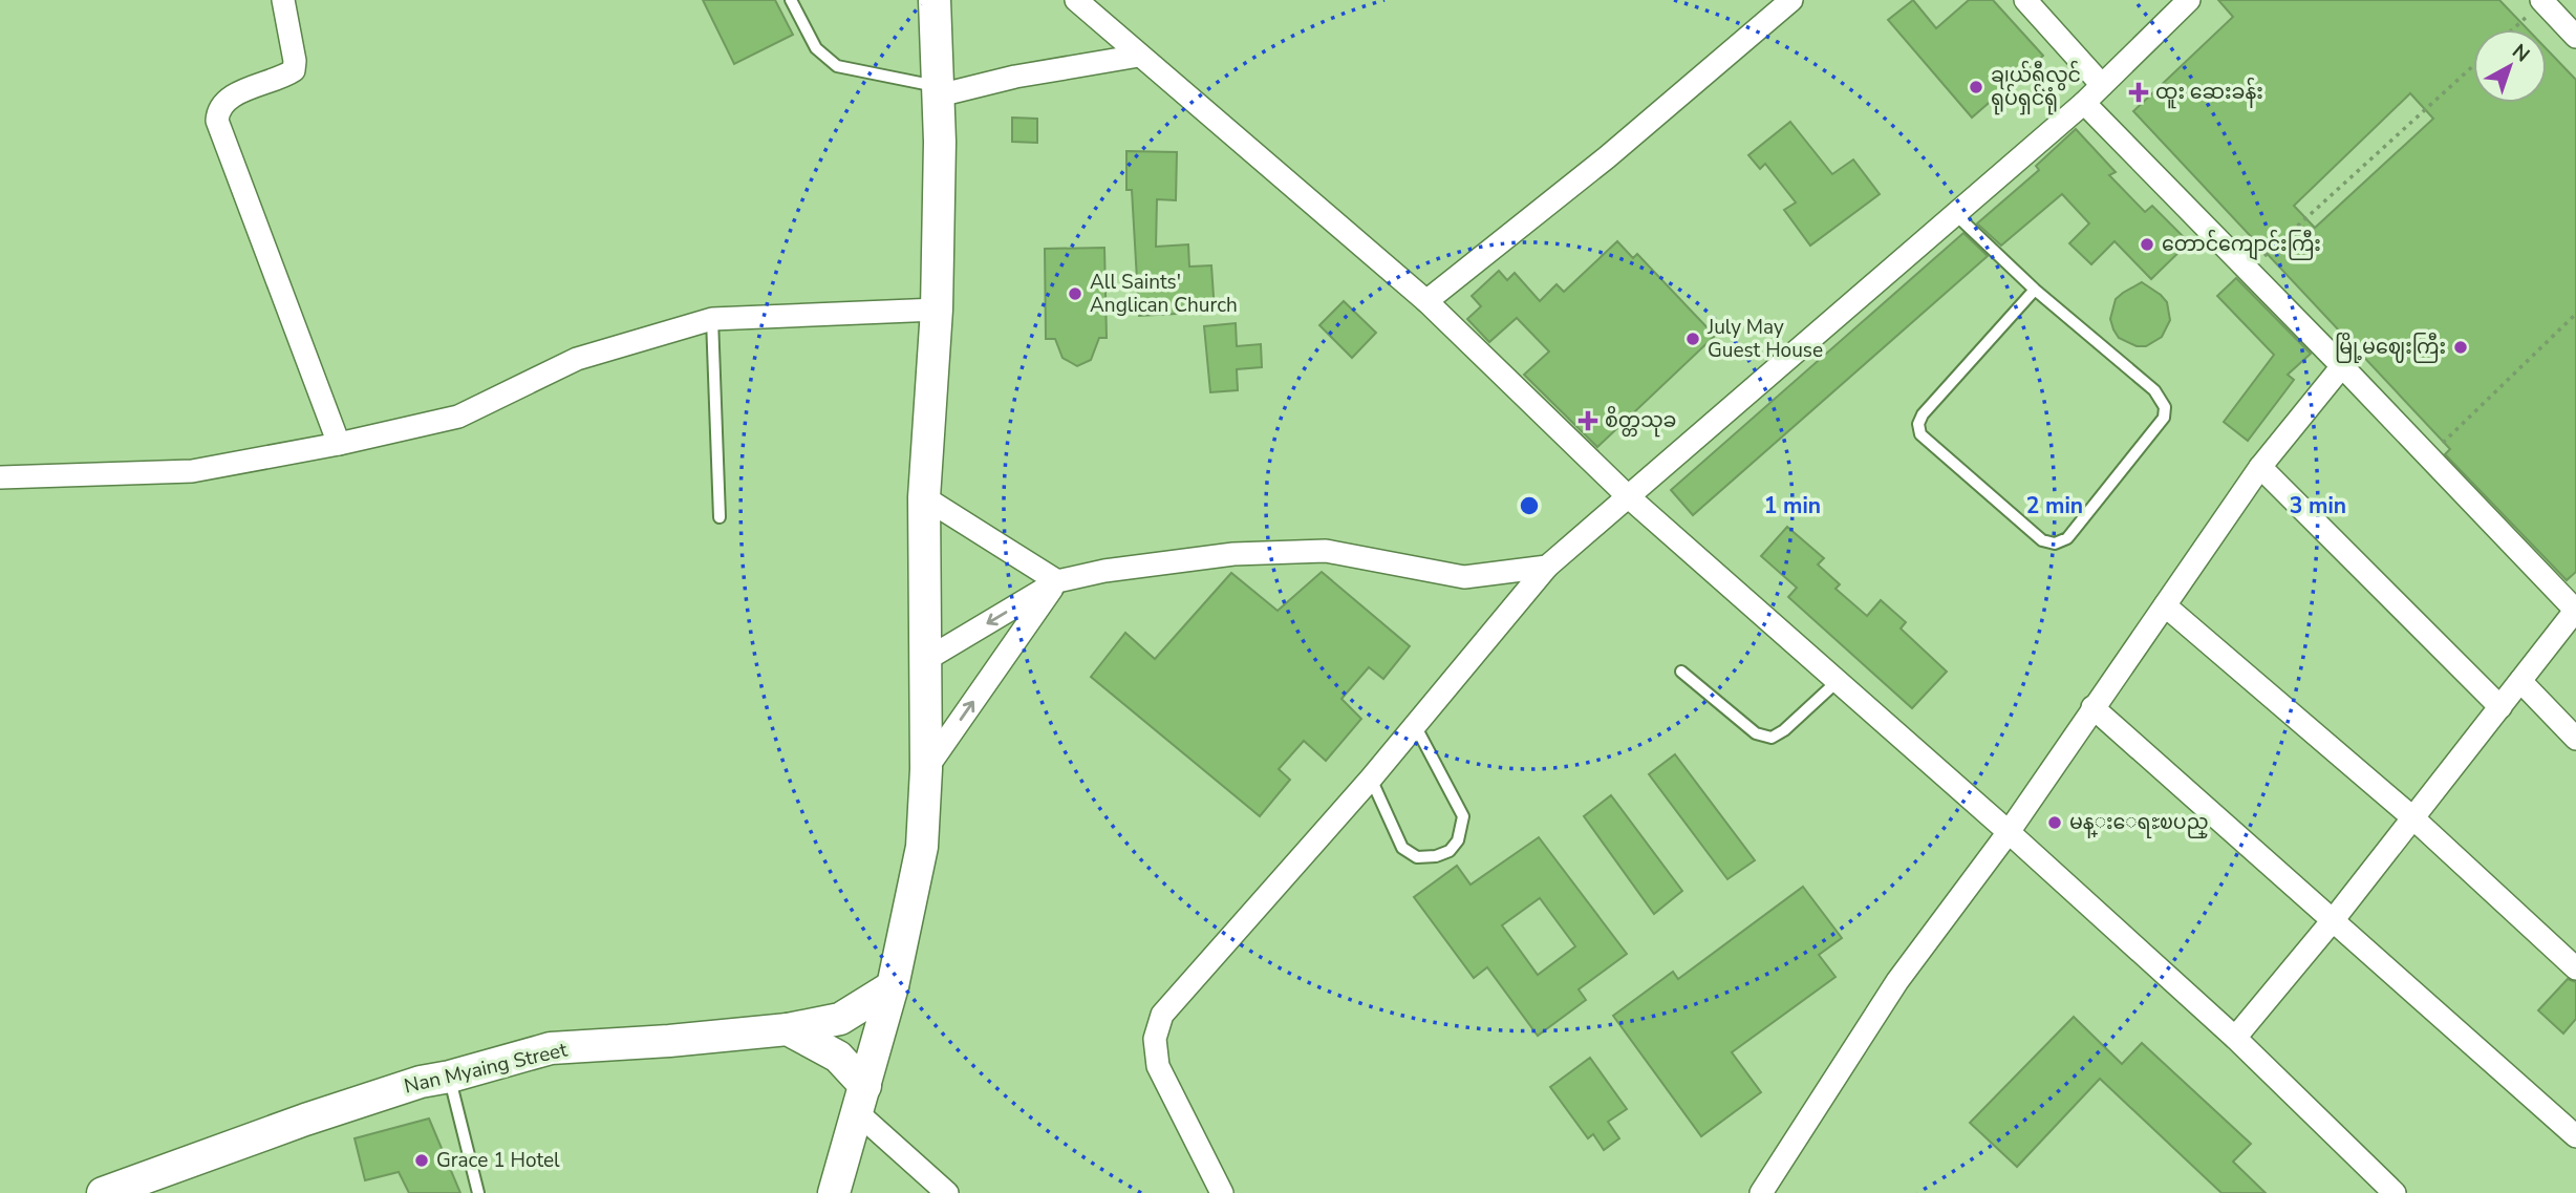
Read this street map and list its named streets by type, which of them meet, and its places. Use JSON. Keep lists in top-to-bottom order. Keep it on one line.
{"streets":{"street":["Nan Myaing Street"]},"places":{"other":["ချယ်ရီလွင် ရုပ်ရှင်ရုံ","တောင်ကျောင်းကြီး","All Saints' Anglican Church","July May Guest House","မြို့မဈေးကြီး","မန္းေရႊၿပည္","Grace 1 Hotel"],"health":["ထူး ဆေးခန်း","စိတ္တသုခ"]},"north":"top right","rings":["1 min","2 min","3 min"]}
